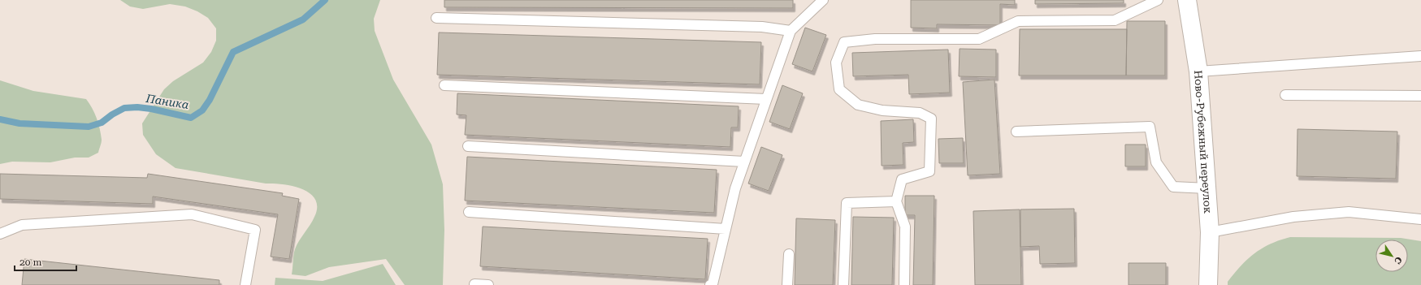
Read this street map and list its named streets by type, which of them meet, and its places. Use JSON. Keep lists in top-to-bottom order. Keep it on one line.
{"streets":{"street":["Ново-Рубежный переулок"]},"water":["Паника"],"scale_bar":"20 m","north":"bottom right"}
